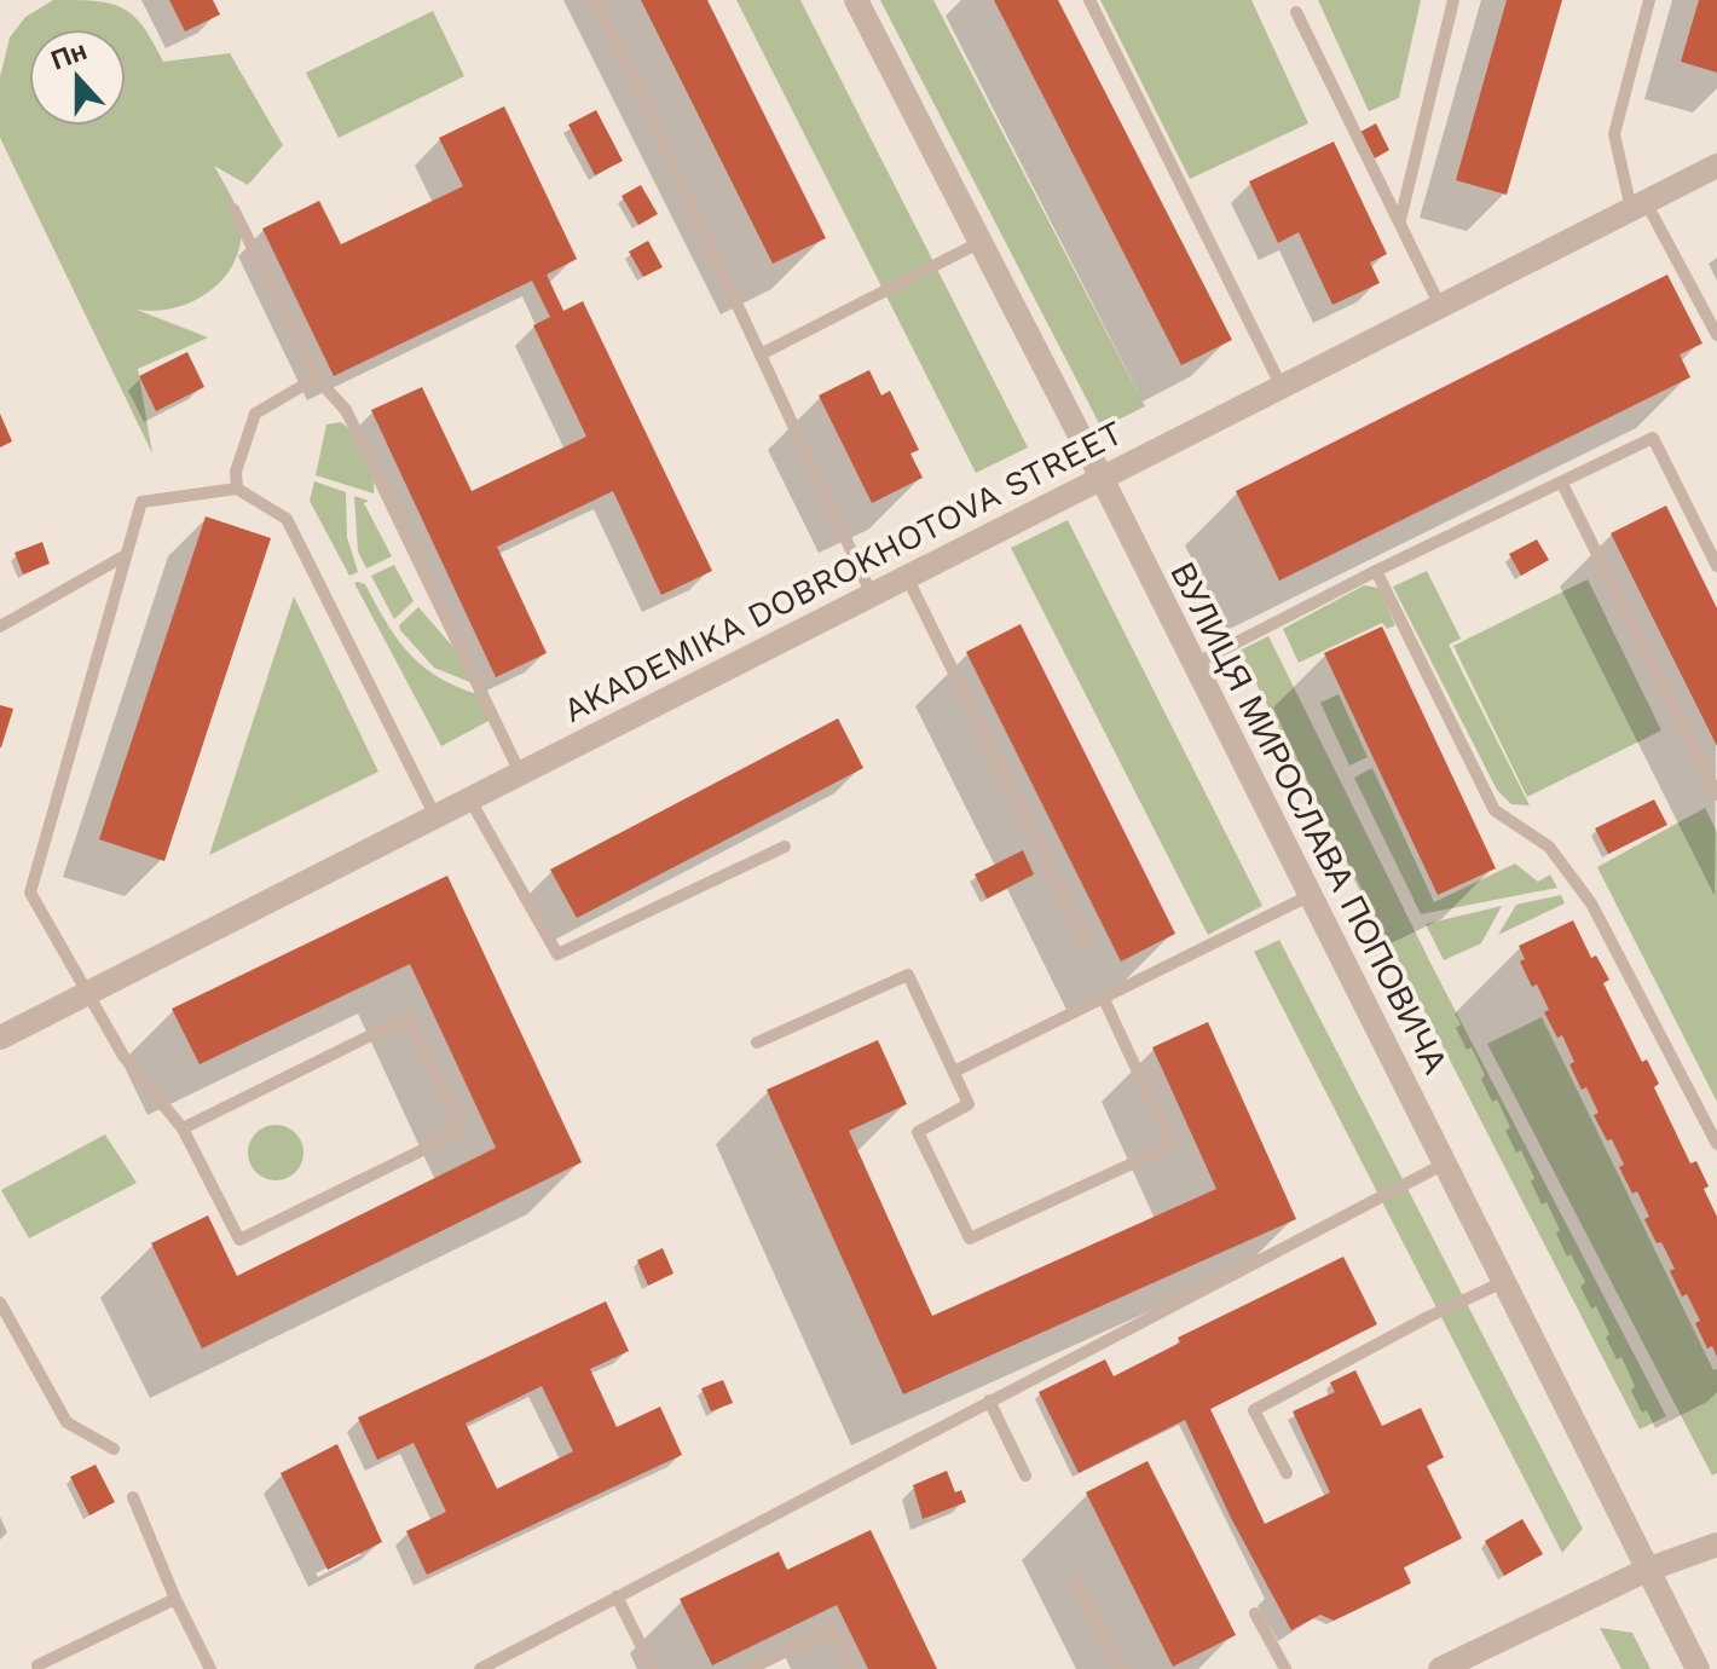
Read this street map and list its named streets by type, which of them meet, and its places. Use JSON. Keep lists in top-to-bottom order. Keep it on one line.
{"streets":{"street":["AKADEMIKA DOBROKHOTOVA STREET","ВУЛИЦЯ МИРОСЛАВА ПОПОВИЧА"]},"crossings":[["AKADEMIKA DOBROKHOTOVA STREET","ВУЛИЦЯ МИРОСЛАВА ПОПОВИЧА"]],"north":"top"}
